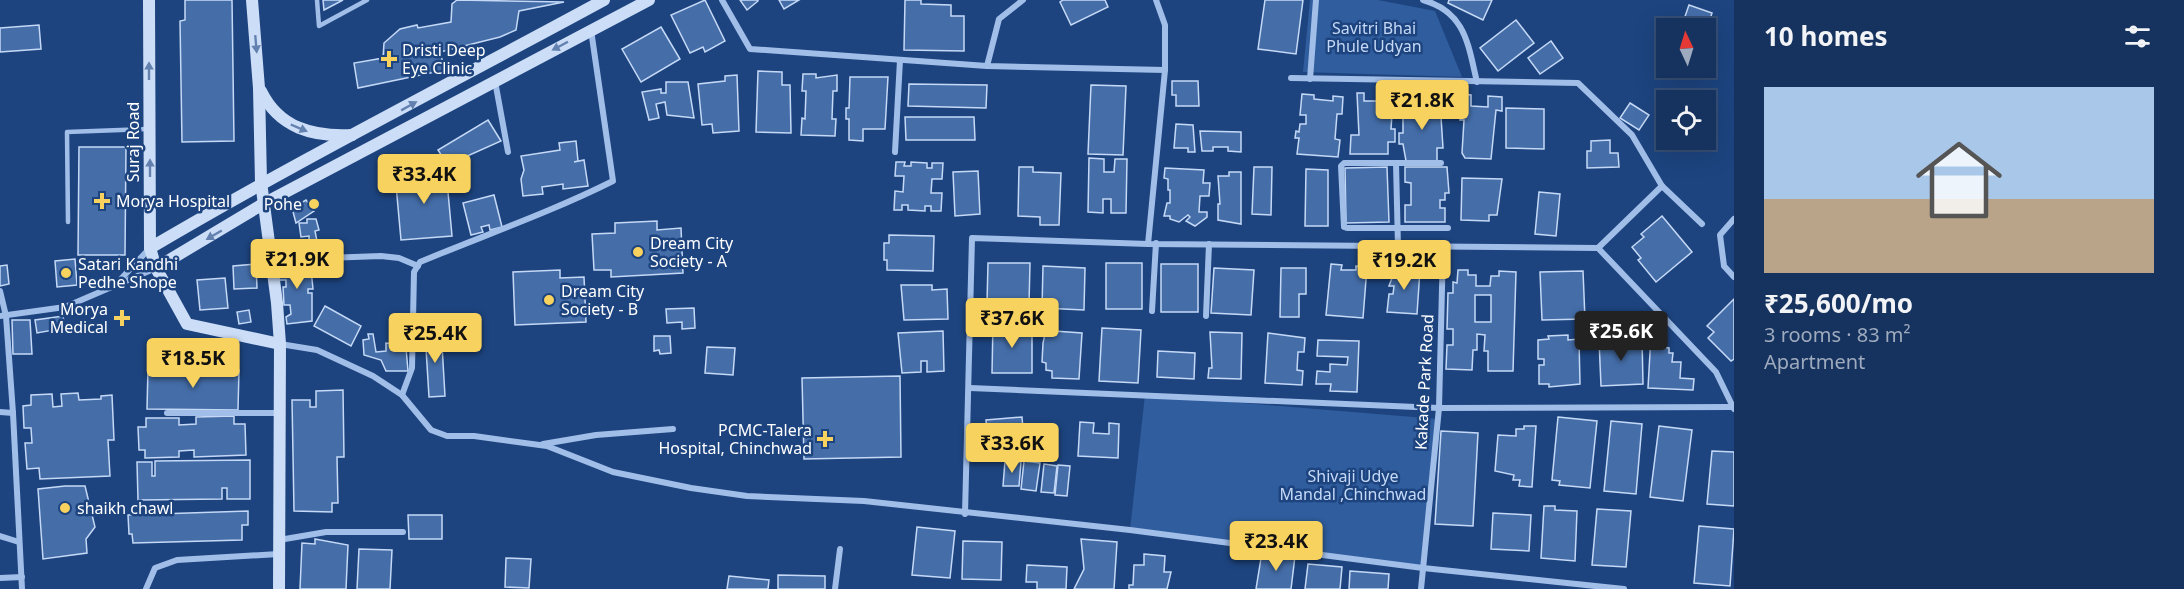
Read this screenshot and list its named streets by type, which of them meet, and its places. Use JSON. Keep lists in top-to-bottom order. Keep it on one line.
{"streets":{"main road":["Suraj Road"],"street":["Kakade Park Road"]},"one_way":["Suraj Road"],"parks":["Savitri Bhai Phule Udyan","Shivaji Udye Mandal ,Chinchwad"],"places":{"health":["Dristi Deep Eye Clinic","Morya Hospital","Morya Medical","PCMC-Talera Hospital, Chinchwad"],"other":["Pohe","Dream City Society - A","Satari Kandhi Pedhe Shope","Dream City Society - B","shaikh chawl"]},"north":"top","page":{"heading":"10 homes","list":[{"name":"₹25,600/mo","note":"3 rooms · 83 m² · Apartment"}],"price":["₹21.8K","₹33.4K","₹21.9K","₹19.2K","₹37.6K","₹25.6K","₹25.4K","₹18.5K","₹33.6K","₹23.4K"]}}
